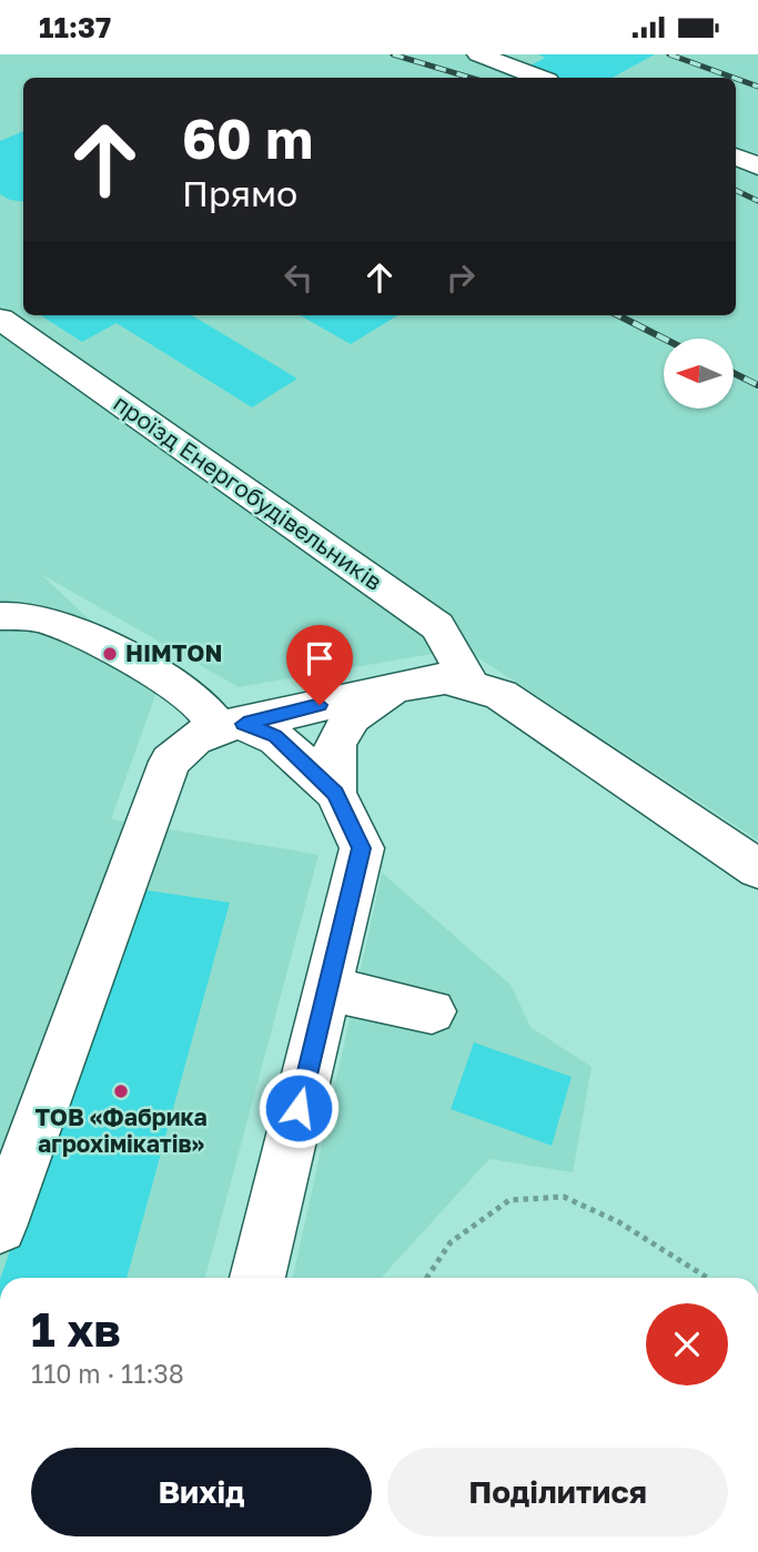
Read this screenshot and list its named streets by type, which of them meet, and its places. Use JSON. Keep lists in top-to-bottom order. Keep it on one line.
{"streets":{"street":["проїзд Енергобудівельників"]},"places":["HIMTON","ТОВ «Фабрика агрохімікатів»"],"north":"left","page":{"status":"11:37","turn":["60 m","Прямо"],"heading":["1 хв","110 m · 11:38"],"buttons":["Вихід","Поділитися"]}}
